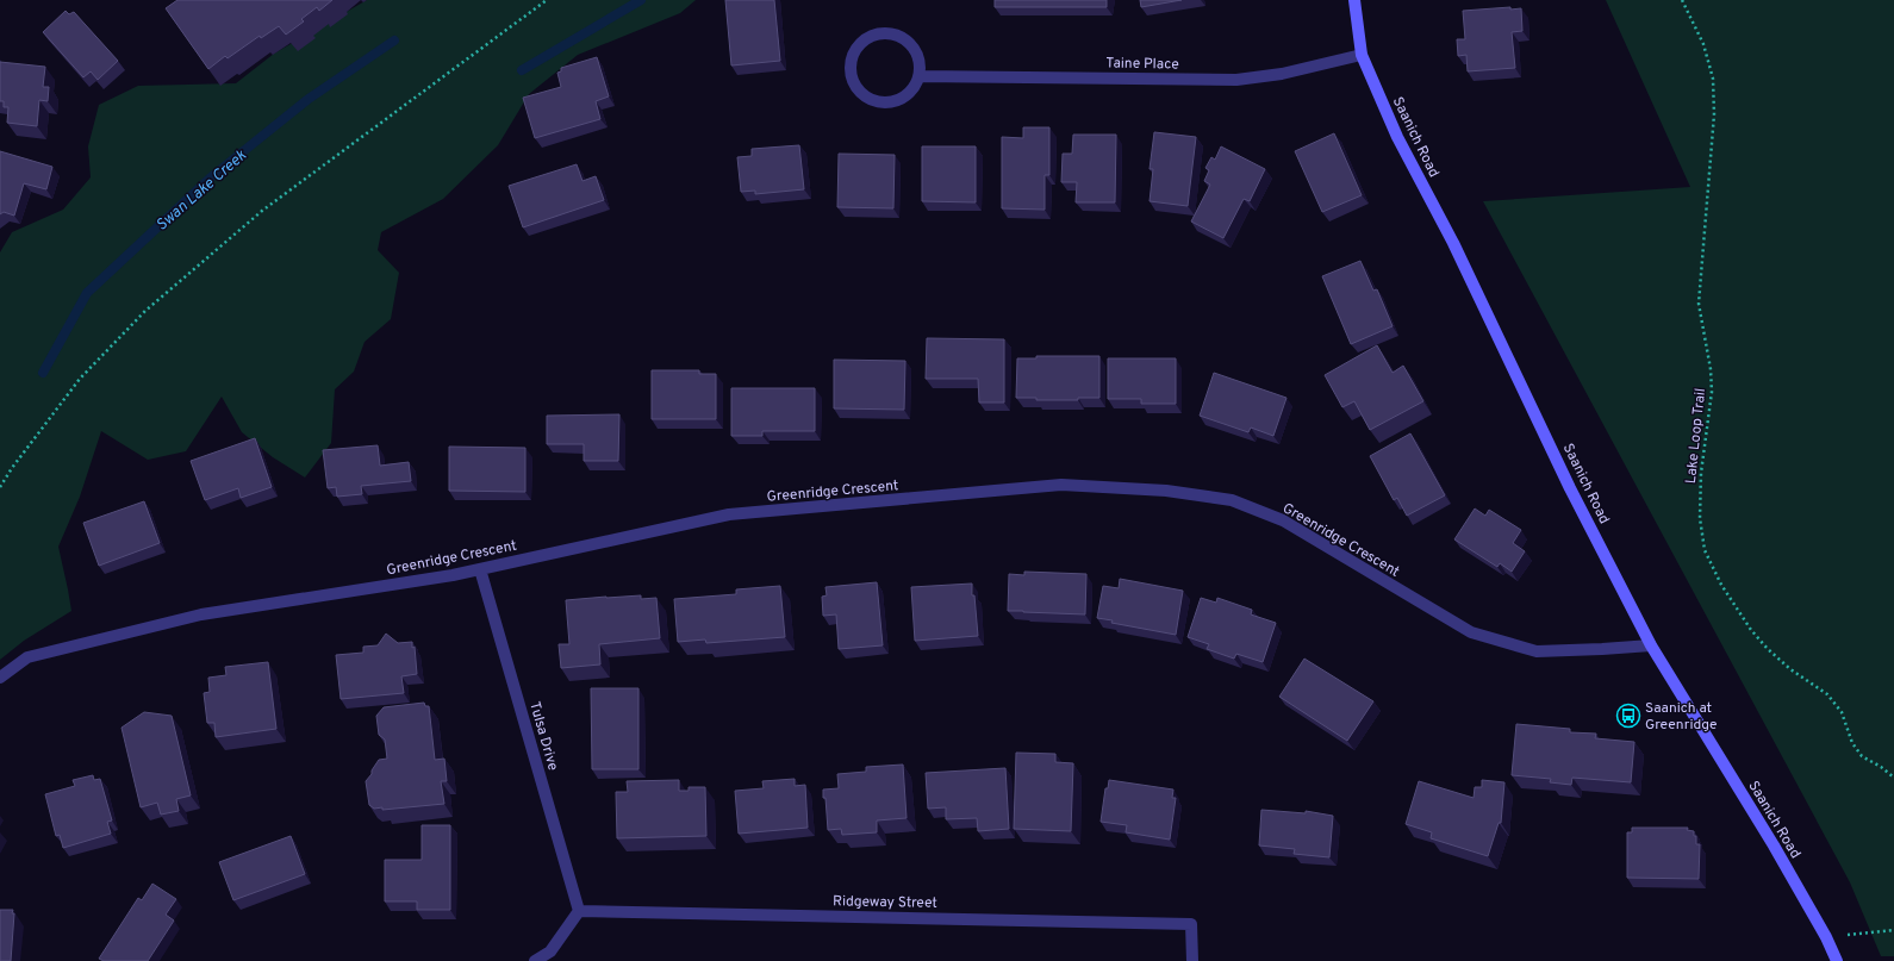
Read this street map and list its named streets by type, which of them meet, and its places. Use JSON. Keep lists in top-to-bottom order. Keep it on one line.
{"streets":{"main road":["Saanich Road"],"street":["Taine Place","Greenridge Crescent","Tulsa Drive","Ridgeway Street"],"path":["Lake Loop Trail"]},"crossings":[["Taine Place","Saanich Road"],["Saanich Road","Greenridge Crescent"],["Greenridge Crescent","Tulsa Drive"],["Tulsa Drive","Ridgeway Street"]],"water":["Swan Lake Creek"],"places":{"bus stop":["Saanich at Greenridge"]}}
